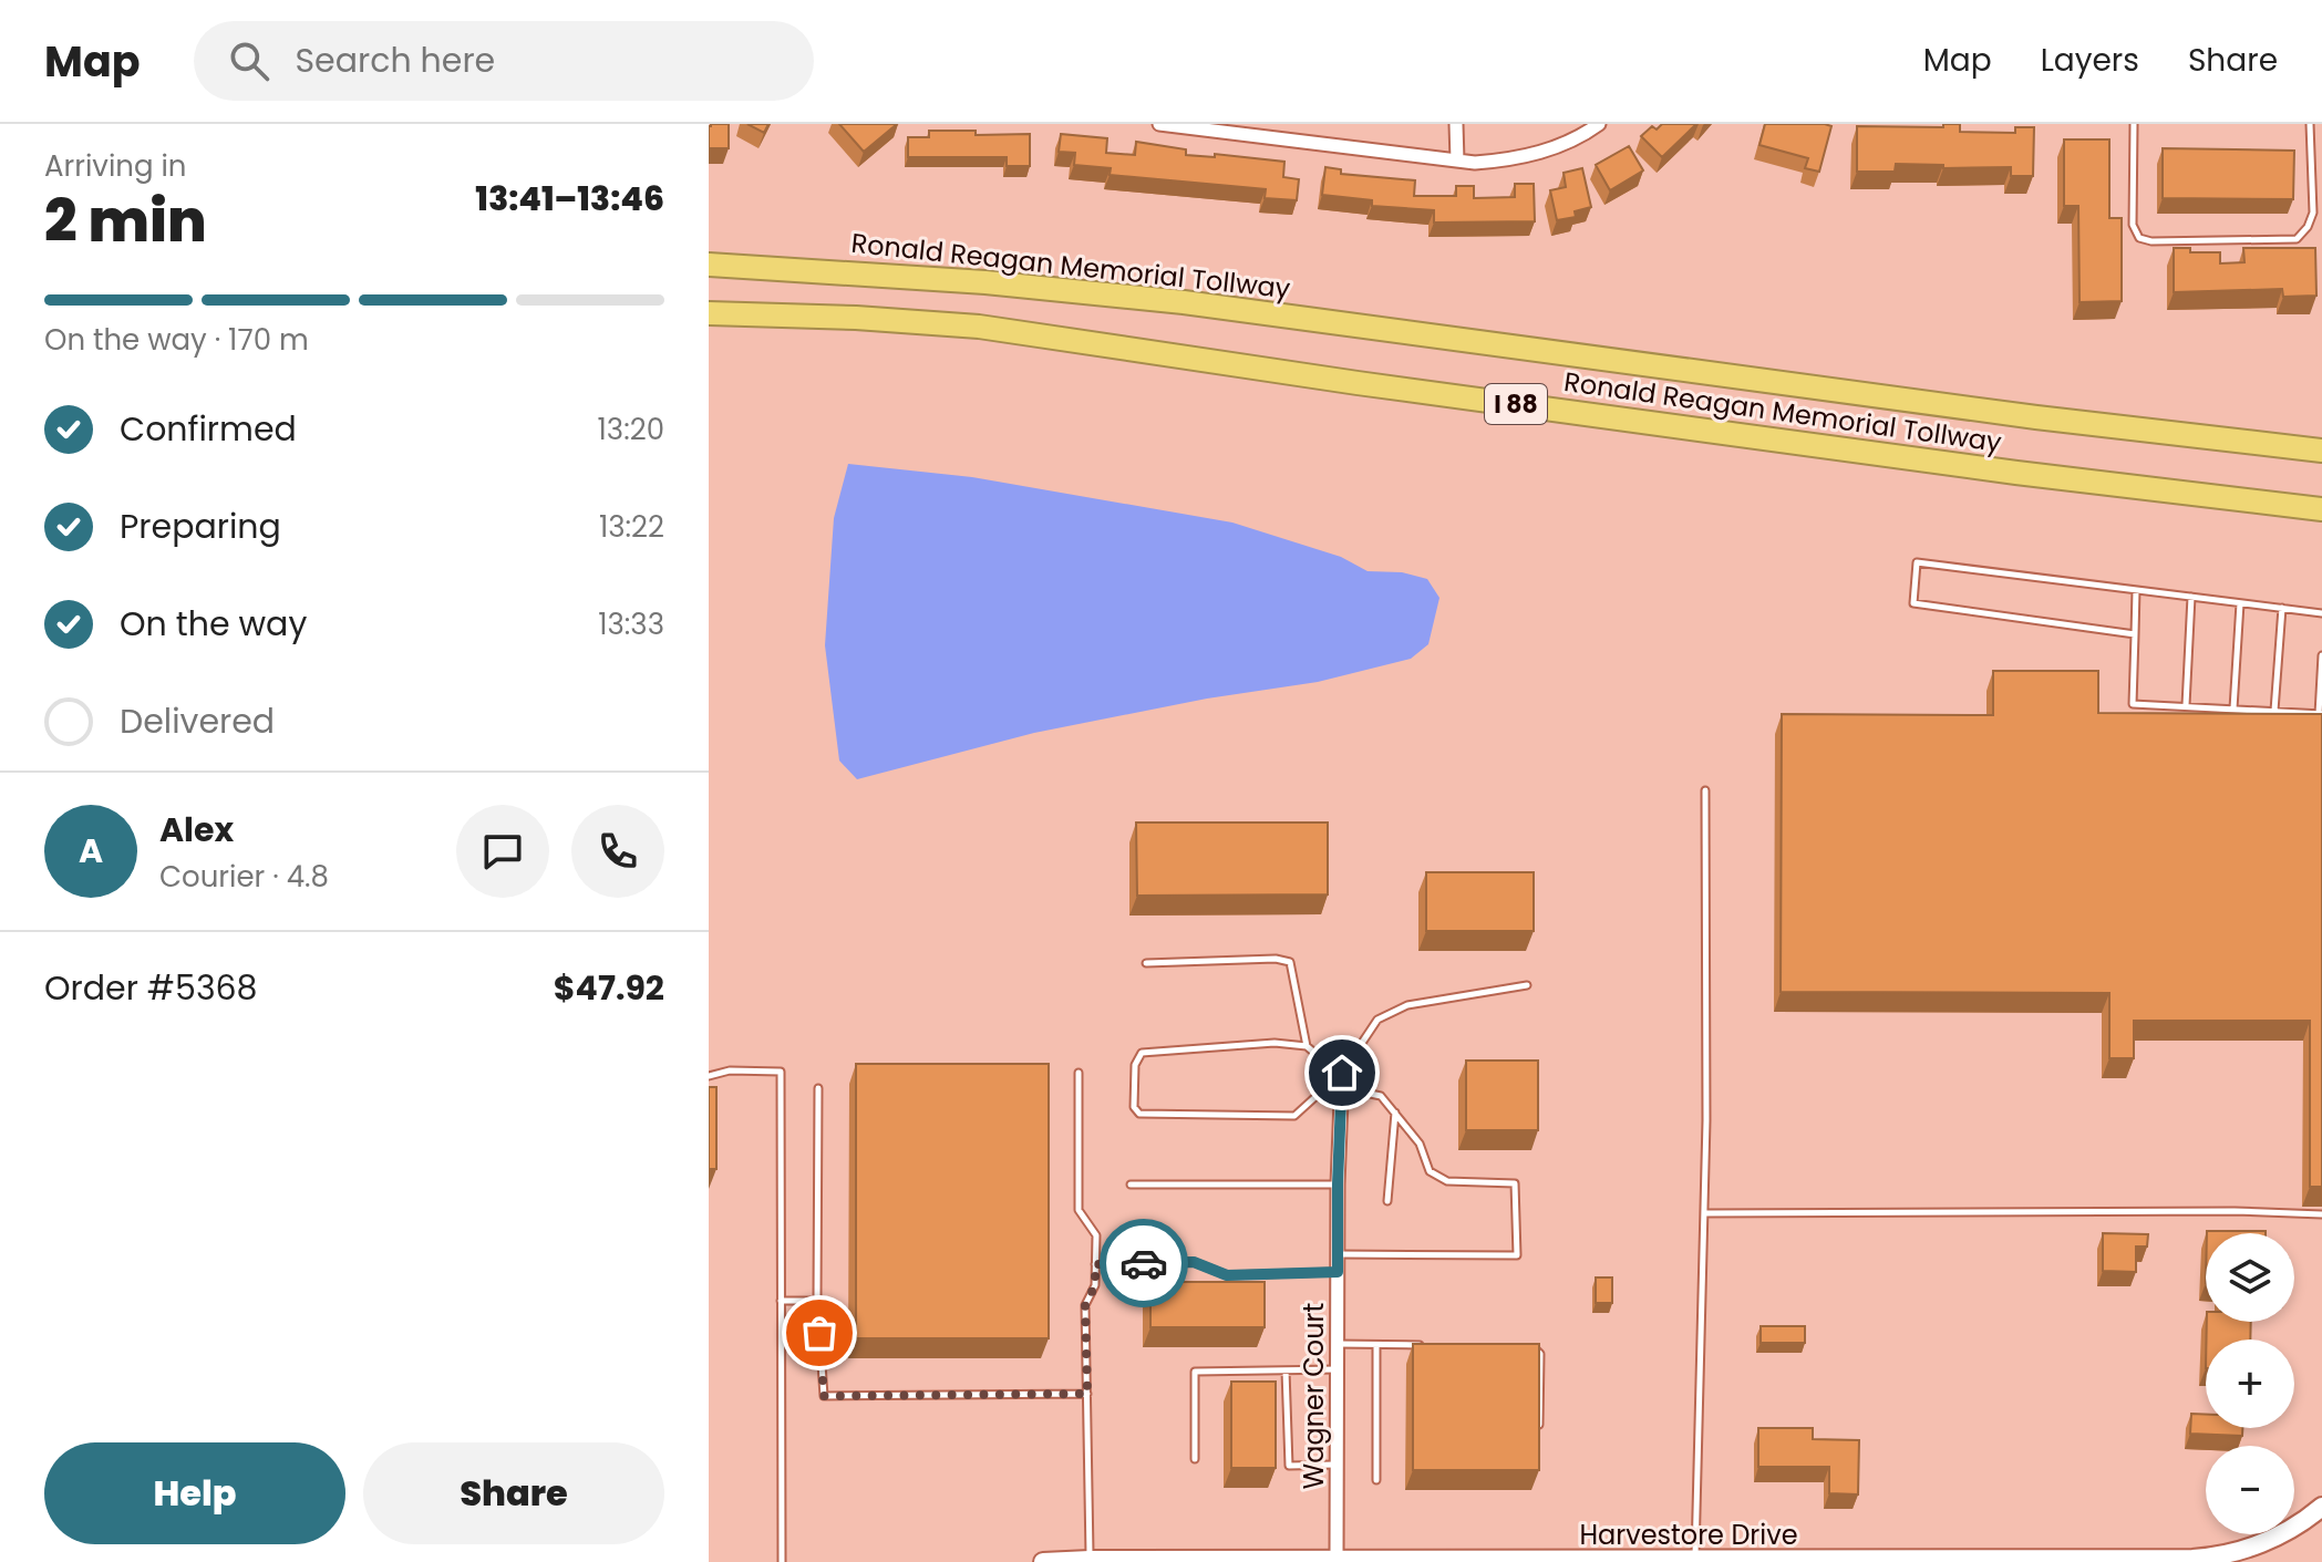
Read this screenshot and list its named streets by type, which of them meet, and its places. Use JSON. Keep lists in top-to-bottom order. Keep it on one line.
{"streets":{"highway":["Ronald Reagan Memorial Tollway","I 88"],"street":["Wagner Court","Harvestore Drive"]},"crossings":[["Wagner Court","Harvestore Drive"]],"page":{"header":"Map","search":"Search here","nav":["Map","Layers","Share"],"heading":["2 min","Arriving in","13:41–13:46"],"panel":["Alex","Courier · 4.8","Order #5368","$47.92"],"bar":"On the way · 170 m","list":[["Confirmed","13:20"],["Preparing","13:22"],["On the way","13:33"],"Delivered"],"round":"A","map_buttons":["+","−"],"buttons":["Help","Share"]}}
